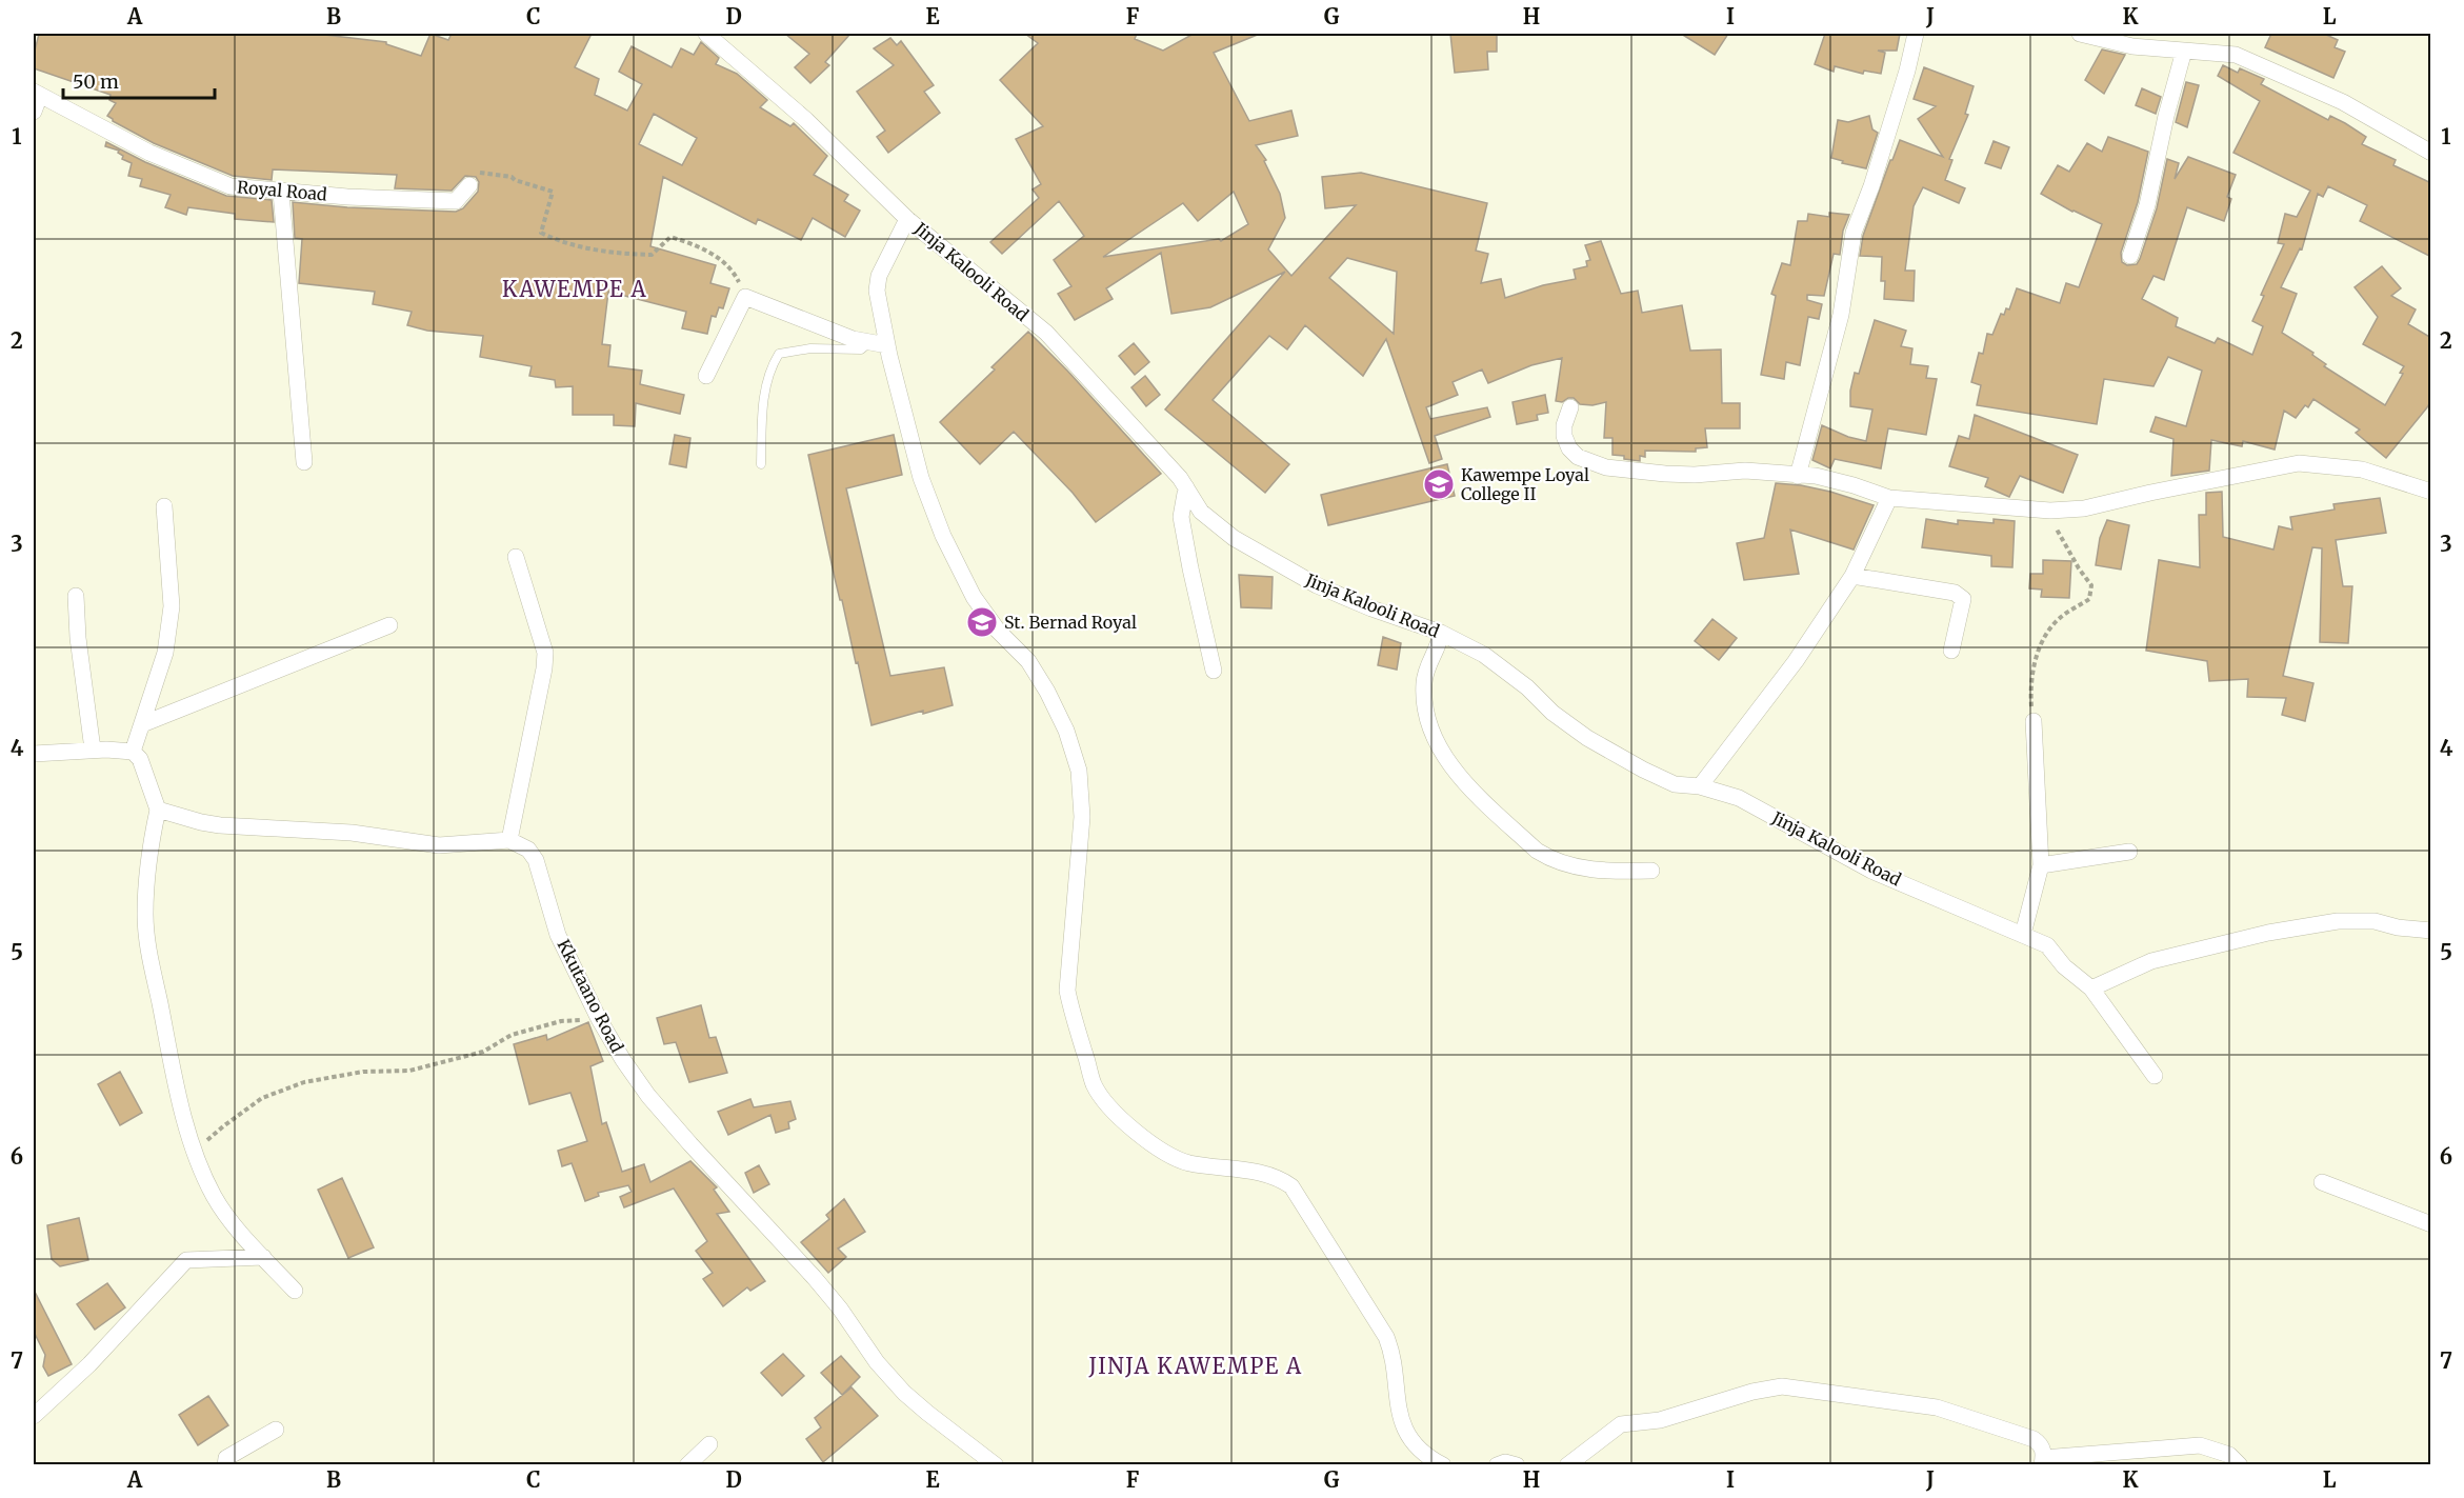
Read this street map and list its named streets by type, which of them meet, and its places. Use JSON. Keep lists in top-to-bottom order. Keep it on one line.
{"streets":{"street":["Royal Road","Jinja Kalooli Road","Kkutaano Road"]},"districts":["KAWEMPE A","JINJA KAWEMPE A"],"places":{"school or university":["Kawempe Loyal College II","St. Bernad Royal"]},"scale_bar":"50 m","grid":{"columns":["A","B","C","D","E","F","G","H","I","J","K","L"],"rows":["1","2","3","4","5","6","7"]}}
